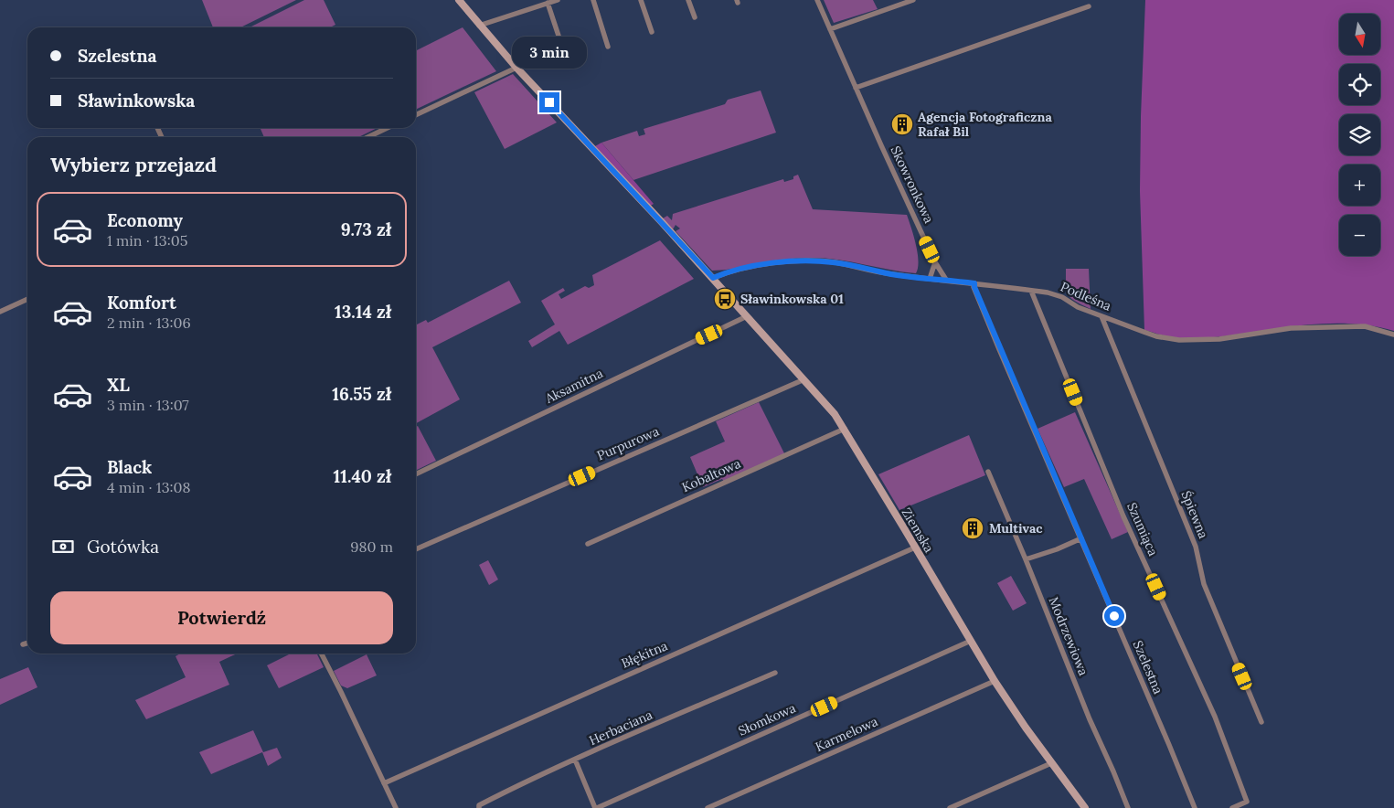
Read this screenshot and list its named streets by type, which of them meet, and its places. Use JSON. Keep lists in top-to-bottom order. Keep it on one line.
{"streets":{"street":["Skowronkowa","Podleśna","Aksamitna","Purpurowa","Kobaltowa","Śpiewna","Szumiąca","Ziemska","Modrzewiowa","Błękitna","Szelestna","Słomkowa","Herbaciana","Karmelowa"]},"crossings":[["Skowronkowa","Podleśna"],["Podleśna","Śpiewna"],["Podleśna","Szumiąca"],["Podleśna","Ziemska"],["Podleśna","Szelestna"],["Aksamitna","Ziemska"],["Purpurowa","Ziemska"],["Kobaltowa","Ziemska"],["Ziemska","Błękitna"],["Ziemska","Słomkowa"],["Ziemska","Karmelowa"]],"places":{"building":["Agencja Fotograficzna Rafał Bil","Multivac"],"bus stop":["Sławinkowska 01"]},"north":"bottom","page":{"map_buttons":["+","−"],"banner":["Szelestna","Sławinkowska"],"bubble":"3 min","heading":"Wybierz przejazd","list":[{"name":"Economy","note":"1 min · 13:05","value":"9.73 zł"},{"name":"Komfort","note":"2 min · 13:06","value":"13.14 zł"},{"name":"XL","note":"3 min · 13:07","value":"16.55 zł"},{"name":"Black","note":"4 min · 13:08","value":"11.40 zł"}],"pay":["Gotówka","980 m"],"buttons":"Potwierdź"}}
